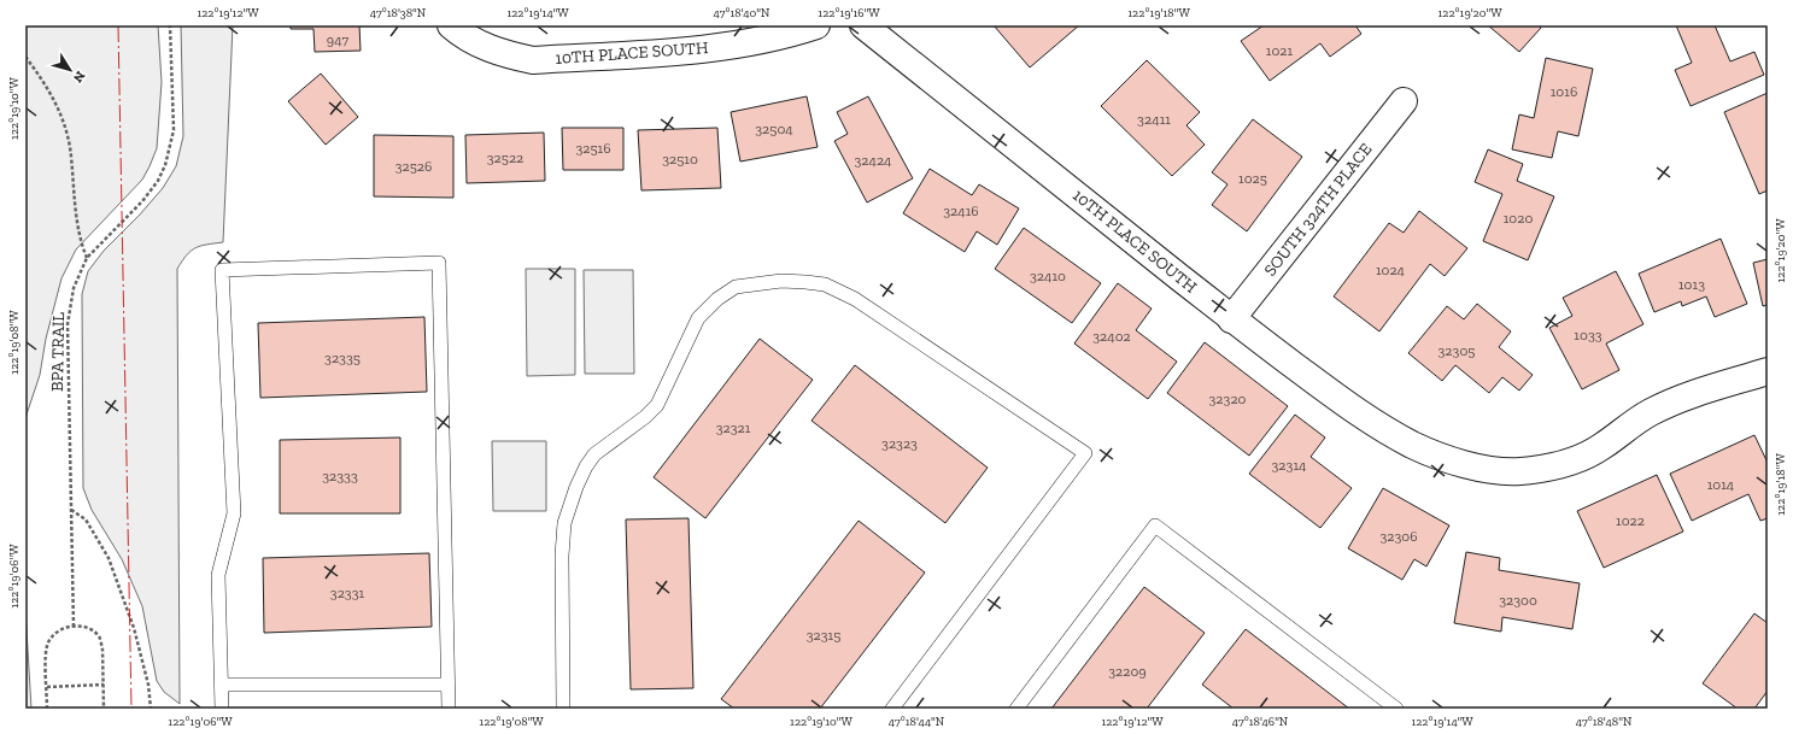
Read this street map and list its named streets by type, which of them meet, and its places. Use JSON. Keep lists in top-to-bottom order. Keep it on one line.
{"streets":{"street":["10TH PLACE SOUTH","SOUTH 324TH PLACE"],"path":["BPA TRAIL"]},"crossings":[["10TH PLACE SOUTH","SOUTH 324TH PLACE"]],"house_numbers":["947","1021","1016","32411","32504","32516","32522","32510","32424","32526","1025","32416","1020","1024","32410","1013","1033","32402","32305","32335","32320","32321","32323","32314","32333","1014","1022","32306","32331","32300","32315","32209"],"north":"bottom right","coordinates":["122°19'12\"W","47°18'38\"N","122°19'14\"W","47°18'40\"N","122°19'16\"W","122°19'18\"W","122°19'20\"W","122°19'10\"W","122°19'08\"W","122°19'06\"W","47°18'44\"N","47°18'46\"N","47°18'48\"N"]}
